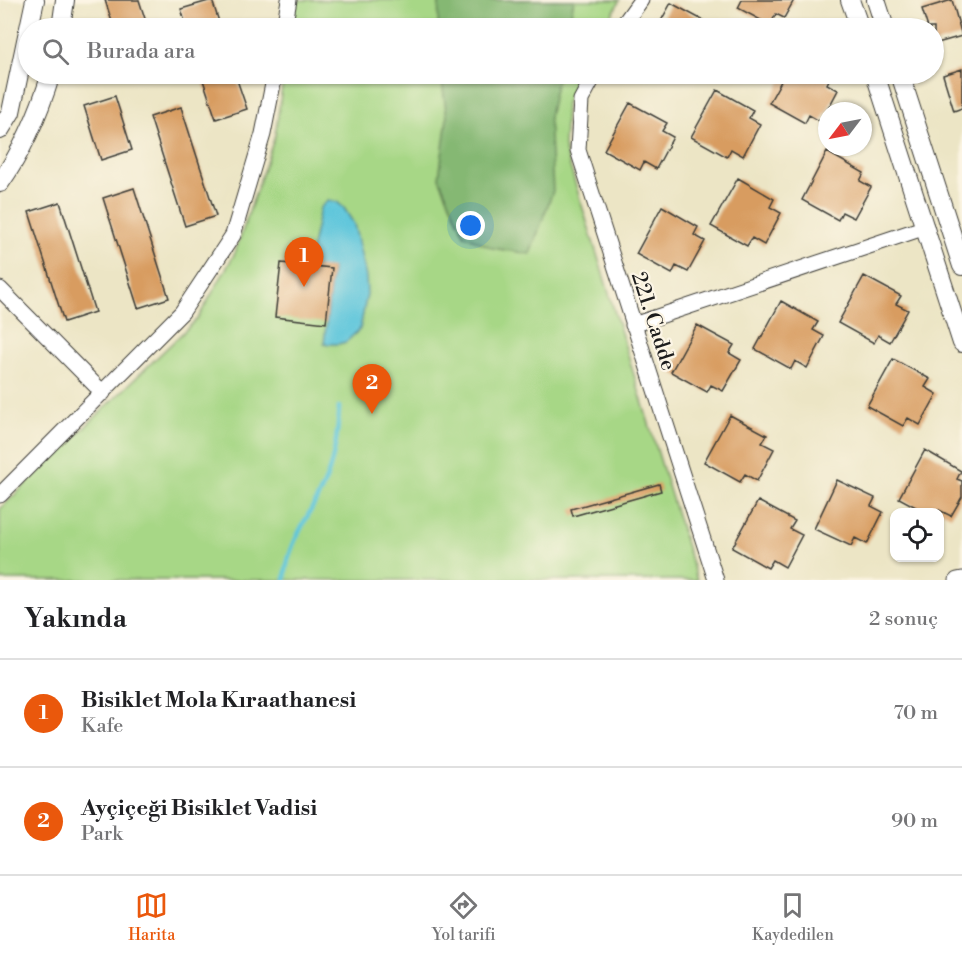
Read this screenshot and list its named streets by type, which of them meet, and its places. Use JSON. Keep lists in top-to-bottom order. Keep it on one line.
{"streets":{"street":["221. Cadde"]},"north":"bottom left","page":{"search":"Burada ara","pins":["1","2"],"heading":["Yakında","2 sonuç"],"list":[{"mark":"1","name":"Bisiklet Mola Kıraathanesi","note":"Kafe","value":"70 m"},{"mark":"2","name":"Ayçiçeği Bisiklet Vadisi","note":"Park","value":"90 m"}],"nav":["Harita","Yol tarifi","Kaydedilen"]}}
